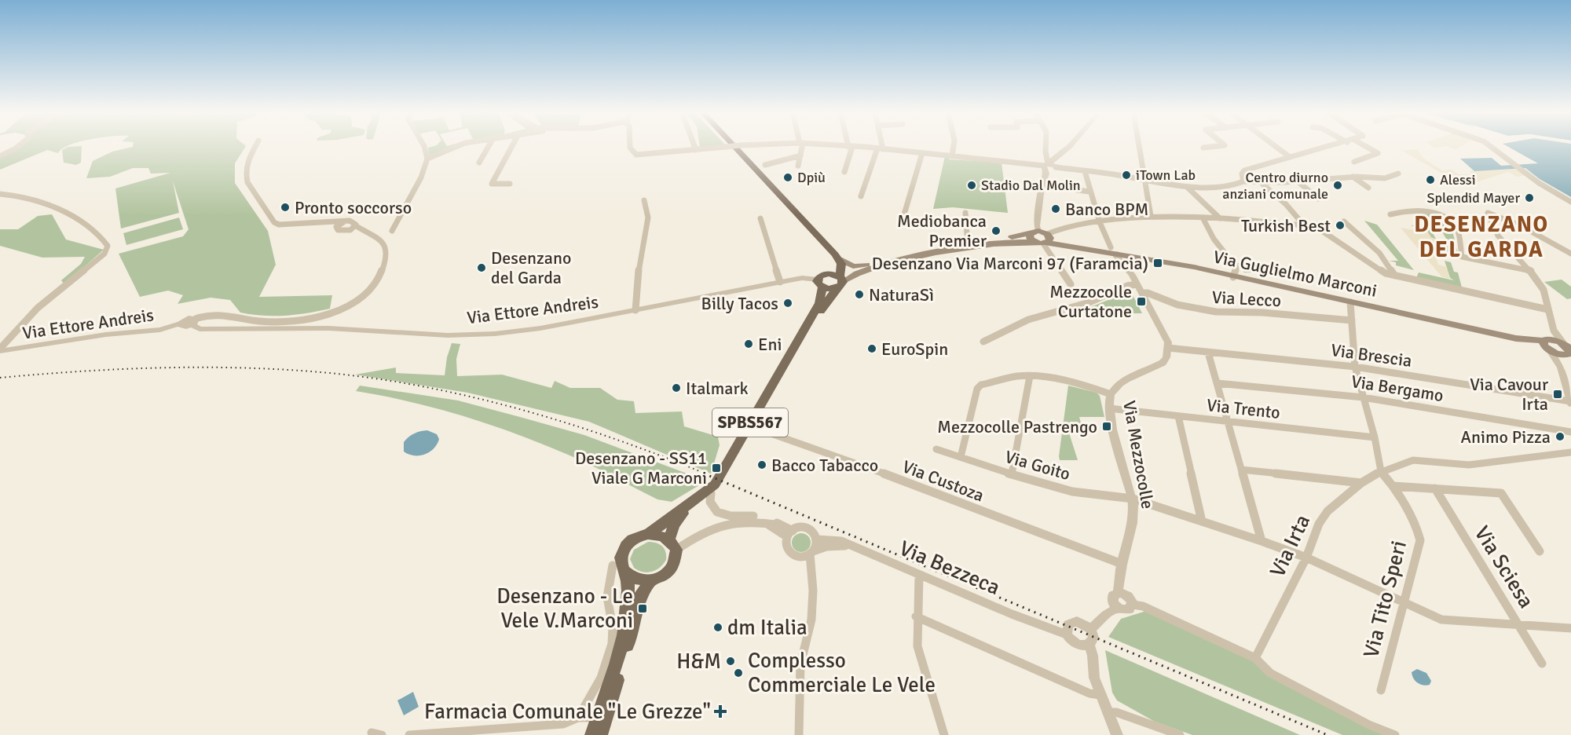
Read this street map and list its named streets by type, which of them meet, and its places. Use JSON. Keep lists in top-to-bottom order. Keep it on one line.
{"streets":{"main road":["Via Guglielmo Marconi","SPBS567"],"street":["Via Lecco","Via Ettore Andreis","Via Brescia","Via Bergamo","Via Trento","Via Mezzocolle","Via Goito","Via Custoza","Via Irta","Via Sciesa","Via Bezzeca","Via Tito Speri"]},"crossings":[["Via Guglielmo Marconi","SPBS567"],["Via Ettore Andreis","SPBS567"],["Via Brescia","Via Mezzocolle"],["Via Trento","Via Mezzocolle"],["SPBS567","Via Custoza"],["SPBS567","Via Bezzeca"],["Via Mezzocolle","Via Goito"],["Via Mezzocolle","Via Custoza"],["Via Goito","Via Irta"],["Via Goito","Via Sciesa"],["Via Goito","Via Tito Speri"],["Via Irta","Via Tito Speri"]],"districts":["DESENZANO DEL GARDA"],"places":{"other":["iTown Lab","Dpiù","Alessi","Stadio Dal Molin","Centro diurno anziani comunale","Splendid Mayer","Pronto soccorso","Banco BPM","Turkish Best","Mediobanca Premier","Desenzano del Garda","NaturaSì","Billy Tacos","Eni","EuroSpin","Italmark","Animo Pizza","Bacco Tabacco","dm Italia","H&M","Complesso Commerciale Le Vele"],"transit":["Desenzano Via Marconi 97 (Faramcia)","Mezzocolle Curtatone","Via Cavour Irta","Mezzocolle Pastrengo","Desenzano - SS11 Viale G Marconi","Desenzano - Le Vele V.Marconi"],"health":["Farmacia Comunale \"Le Grezze\""]}}
